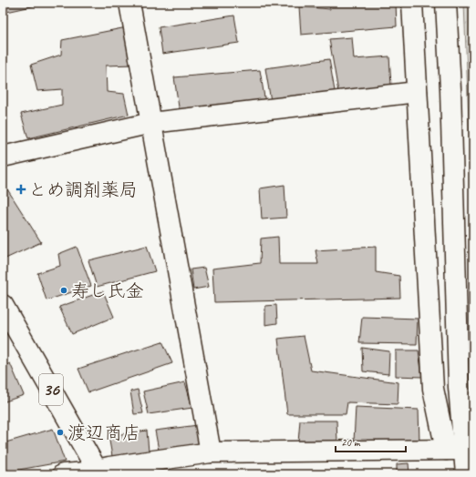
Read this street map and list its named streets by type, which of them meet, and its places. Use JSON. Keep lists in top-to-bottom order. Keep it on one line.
{"streets":{"street":["36"]},"places":{"health":["とめ調剤薬局"],"other":["寿し氏金","渡辺商店"]},"scale_bar":"20 m"}
